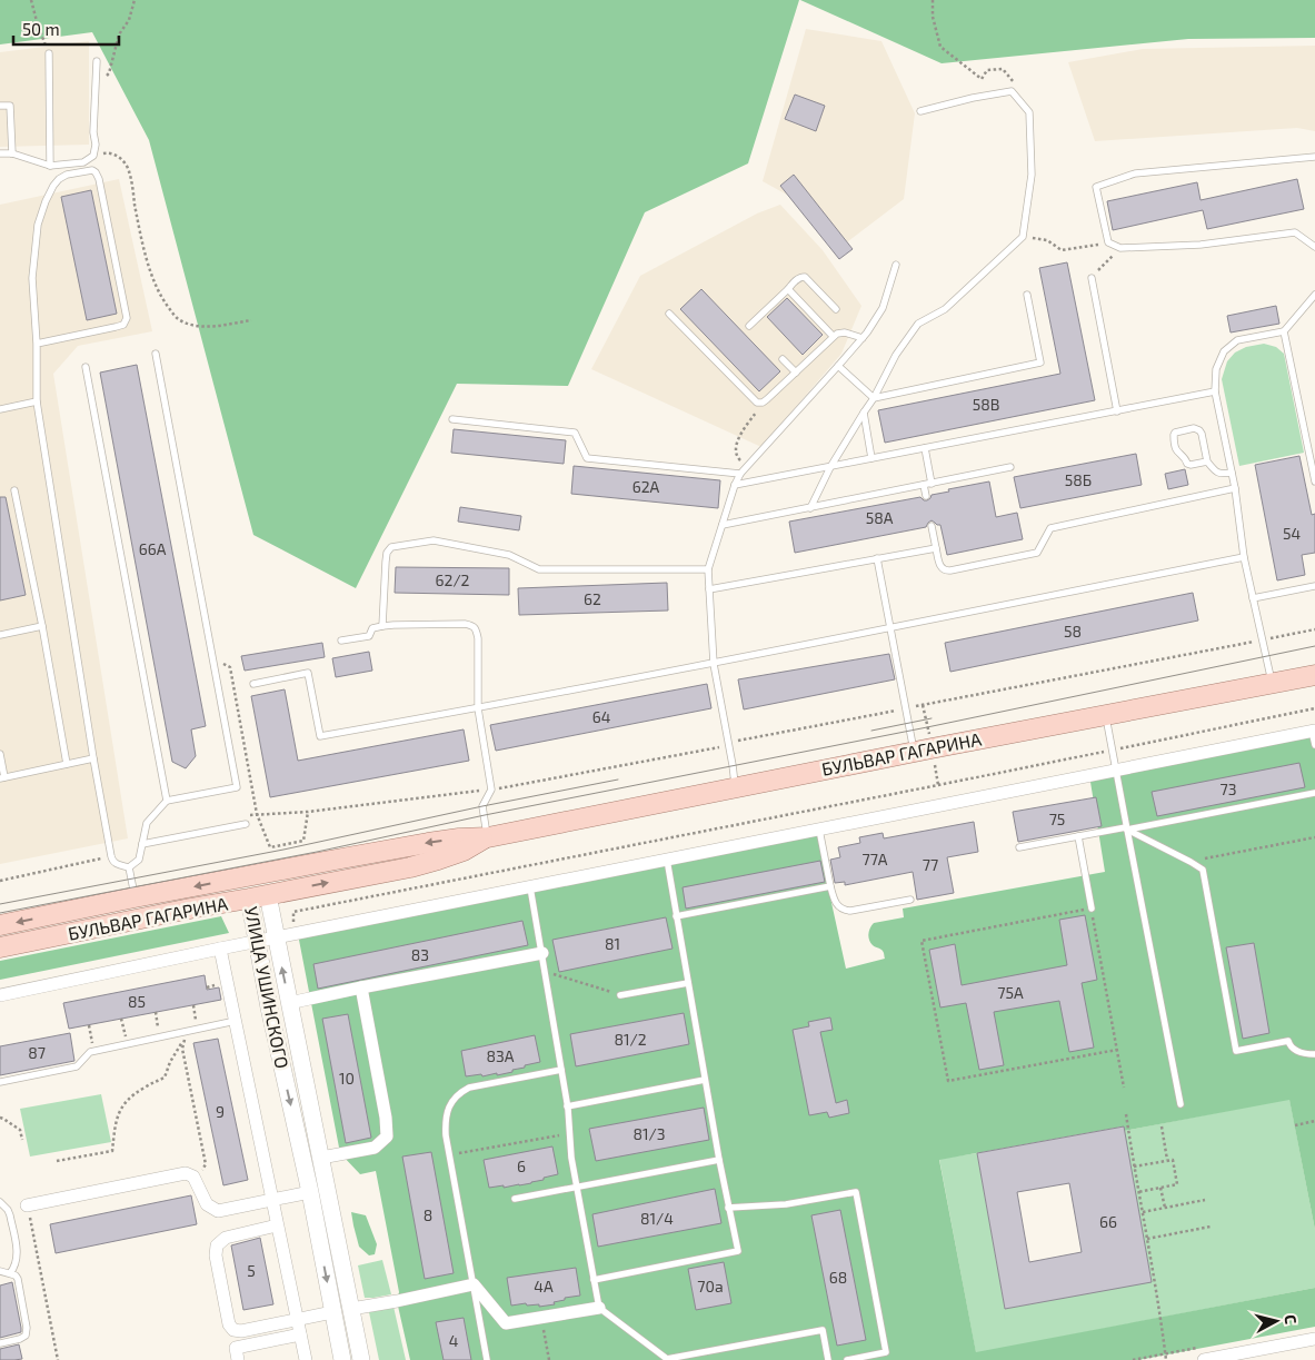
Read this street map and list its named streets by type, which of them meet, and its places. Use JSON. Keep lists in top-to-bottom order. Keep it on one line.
{"streets":{"main road":["БУЛЬВАР ГАГАРИНА","УЛИЦА УШИНСКОГО"]},"crossings":[["БУЛЬВАР ГАГАРИНА","УЛИЦА УШИНСКОГО"]],"house_numbers":["58В","58Б","62А","58А","54","66А","62/2","62","58","64","73","75","77А","77","81","83","75А","85","81/2","87","83А","10","9","81/3","6","8","81/4","66","5","68","4А","70а","4"],"scale_bar":"50 m","north":"right"}
